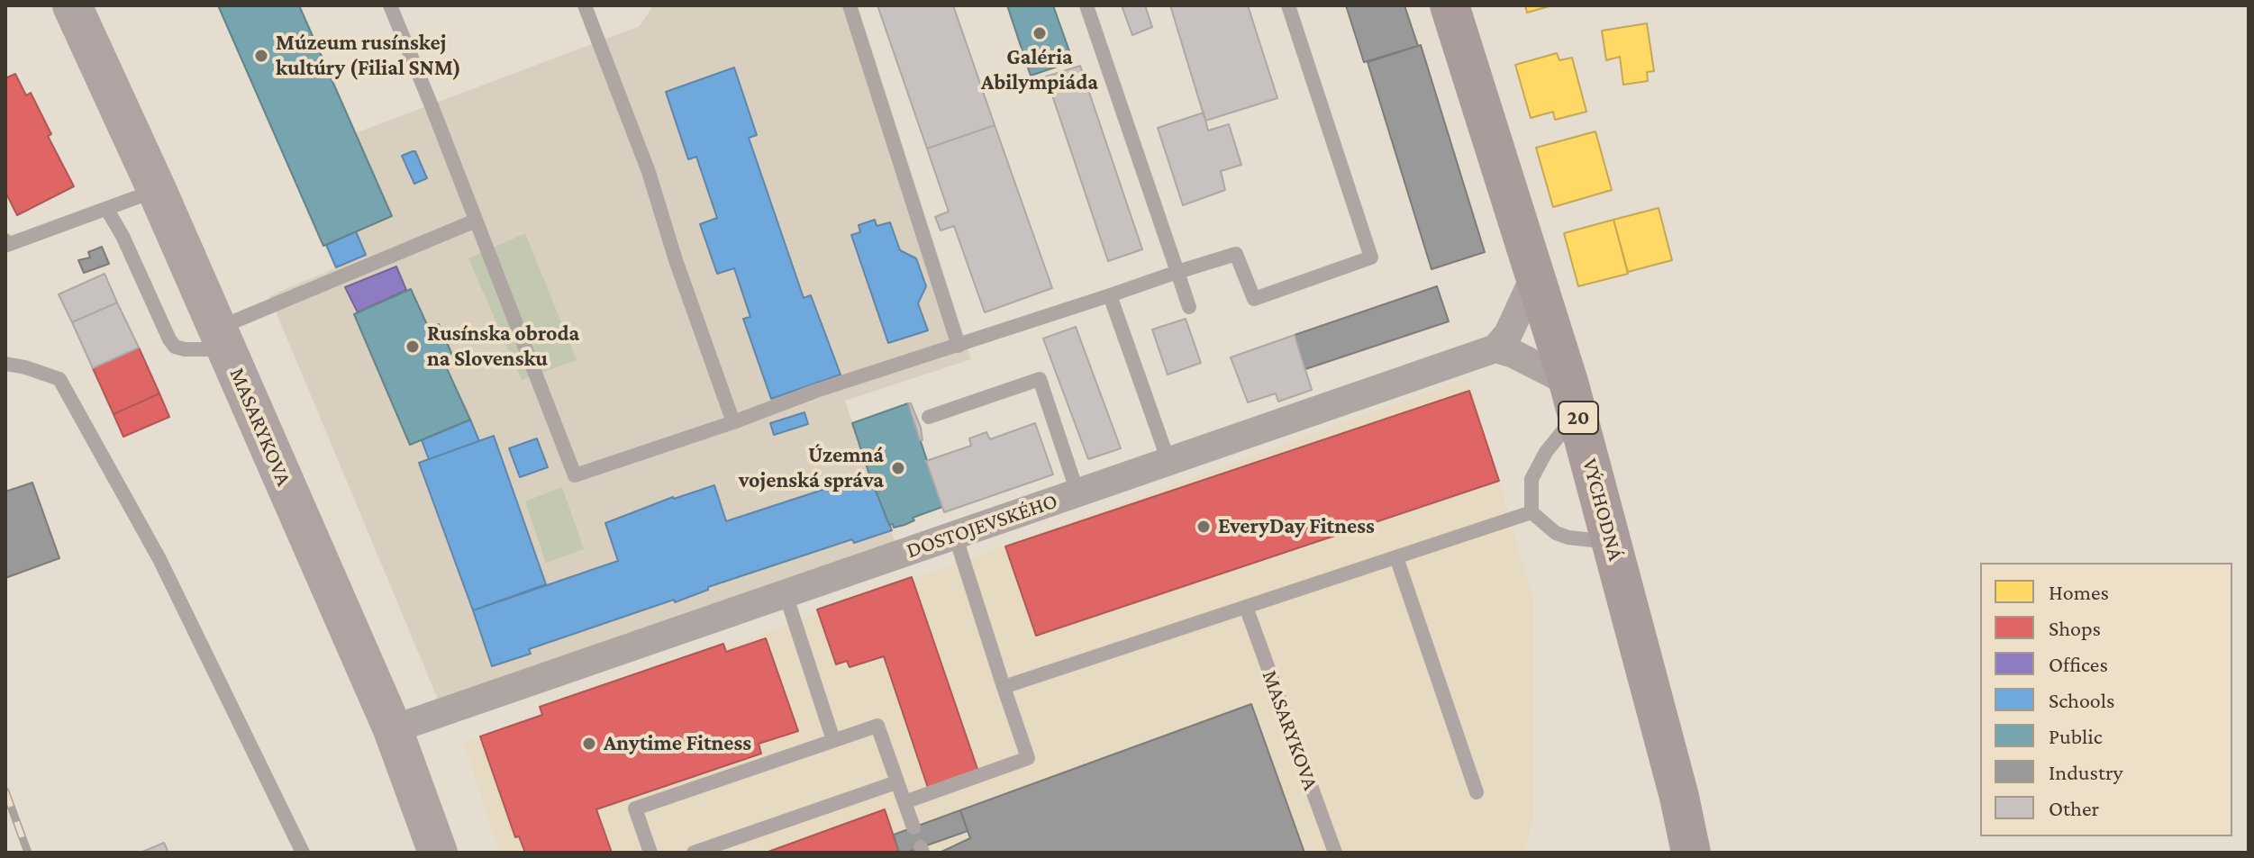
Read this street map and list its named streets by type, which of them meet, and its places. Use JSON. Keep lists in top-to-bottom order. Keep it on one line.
{"streets":{"main road":["20","VÝCHODNÁ"],"street":["MASARYKOVA","DOSTOJEVSKÉHO"]},"crossings":[["MASARYKOVA","DOSTOJEVSKÉHO"]],"places":["Galéria Abilympiáda","Múzeum rusínskej kultúry (Filial SNM)","Rusínska obroda na Slovensku","Územná vojenská správa","EveryDay Fitness","Anytime Fitness"],"legend":["Homes","Shops","Offices","Schools","Public","Industry","Other"]}
